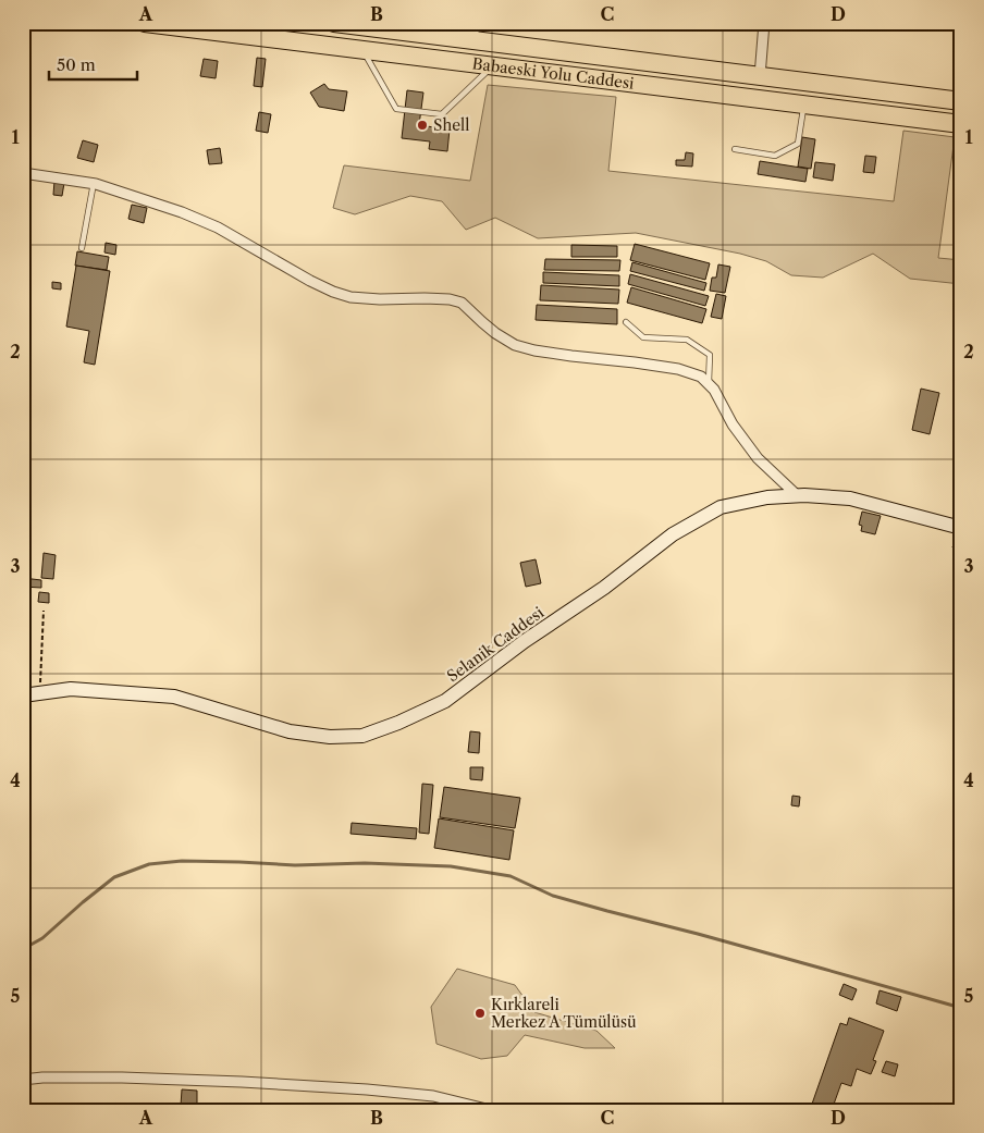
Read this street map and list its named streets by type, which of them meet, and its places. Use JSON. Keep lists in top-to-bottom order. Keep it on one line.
{"streets":{"highway":["Babaeski Yolu Caddesi"],"street":["Selanik Caddesi"]},"places":["Shell","Kırklareli Merkez A Tümülüsü"],"scale_bar":"50 m","grid":{"columns":["A","B","C","D"],"rows":["1","2","3","4","5"]}}
